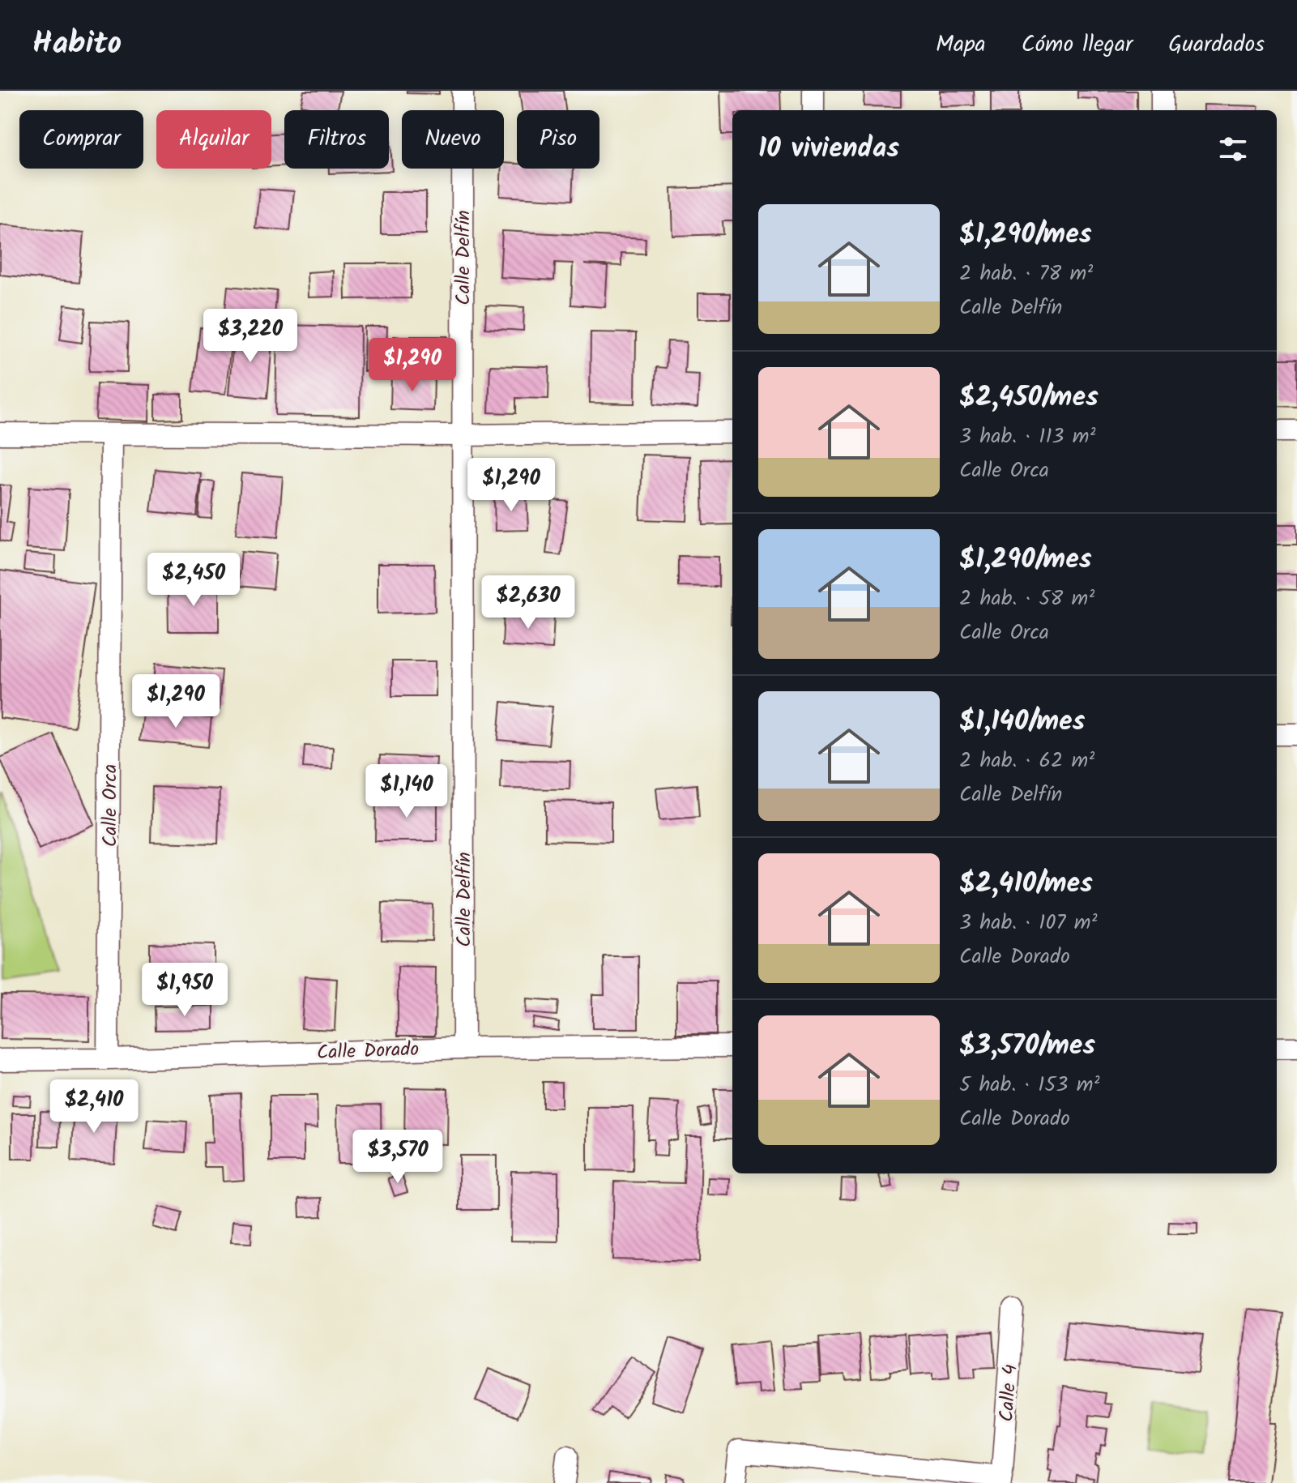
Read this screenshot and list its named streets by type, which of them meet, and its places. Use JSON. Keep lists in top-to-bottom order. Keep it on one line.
{"streets":{"street":["Calle Delfín","Calle Orca","Calle Dorado","Calle 4"]},"crossings":[["Calle Delfín","Calle Dorado"],["Calle Orca","Calle Dorado"]],"page":{"header":"Habito","nav":["Mapa","Cómo llegar","Guardados"],"chip":["Comprar","Alquilar","Filtros","Nuevo","Piso"],"heading":"10 viviendas","list":[{"name":"$1,290/mes","note":"2 hab. · 78 m² · Calle Delfín"},{"name":"$2,450/mes","note":"3 hab. · 113 m² · Calle Orca"},{"name":"$1,290/mes","note":"2 hab. · 58 m² · Calle Orca"},{"name":"$1,140/mes","note":"2 hab. · 62 m² · Calle Delfín"},{"name":"$2,410/mes","note":"3 hab. · 107 m² · Calle Dorado"},{"name":"$3,570/mes","note":"5 hab. · 153 m² · Calle Dorado"}],"price":["$3,220","$1,290","$1,290","$2,450","$2,630","$1,290","$1,140","$1,950","$2,410","$3,570"]}}
